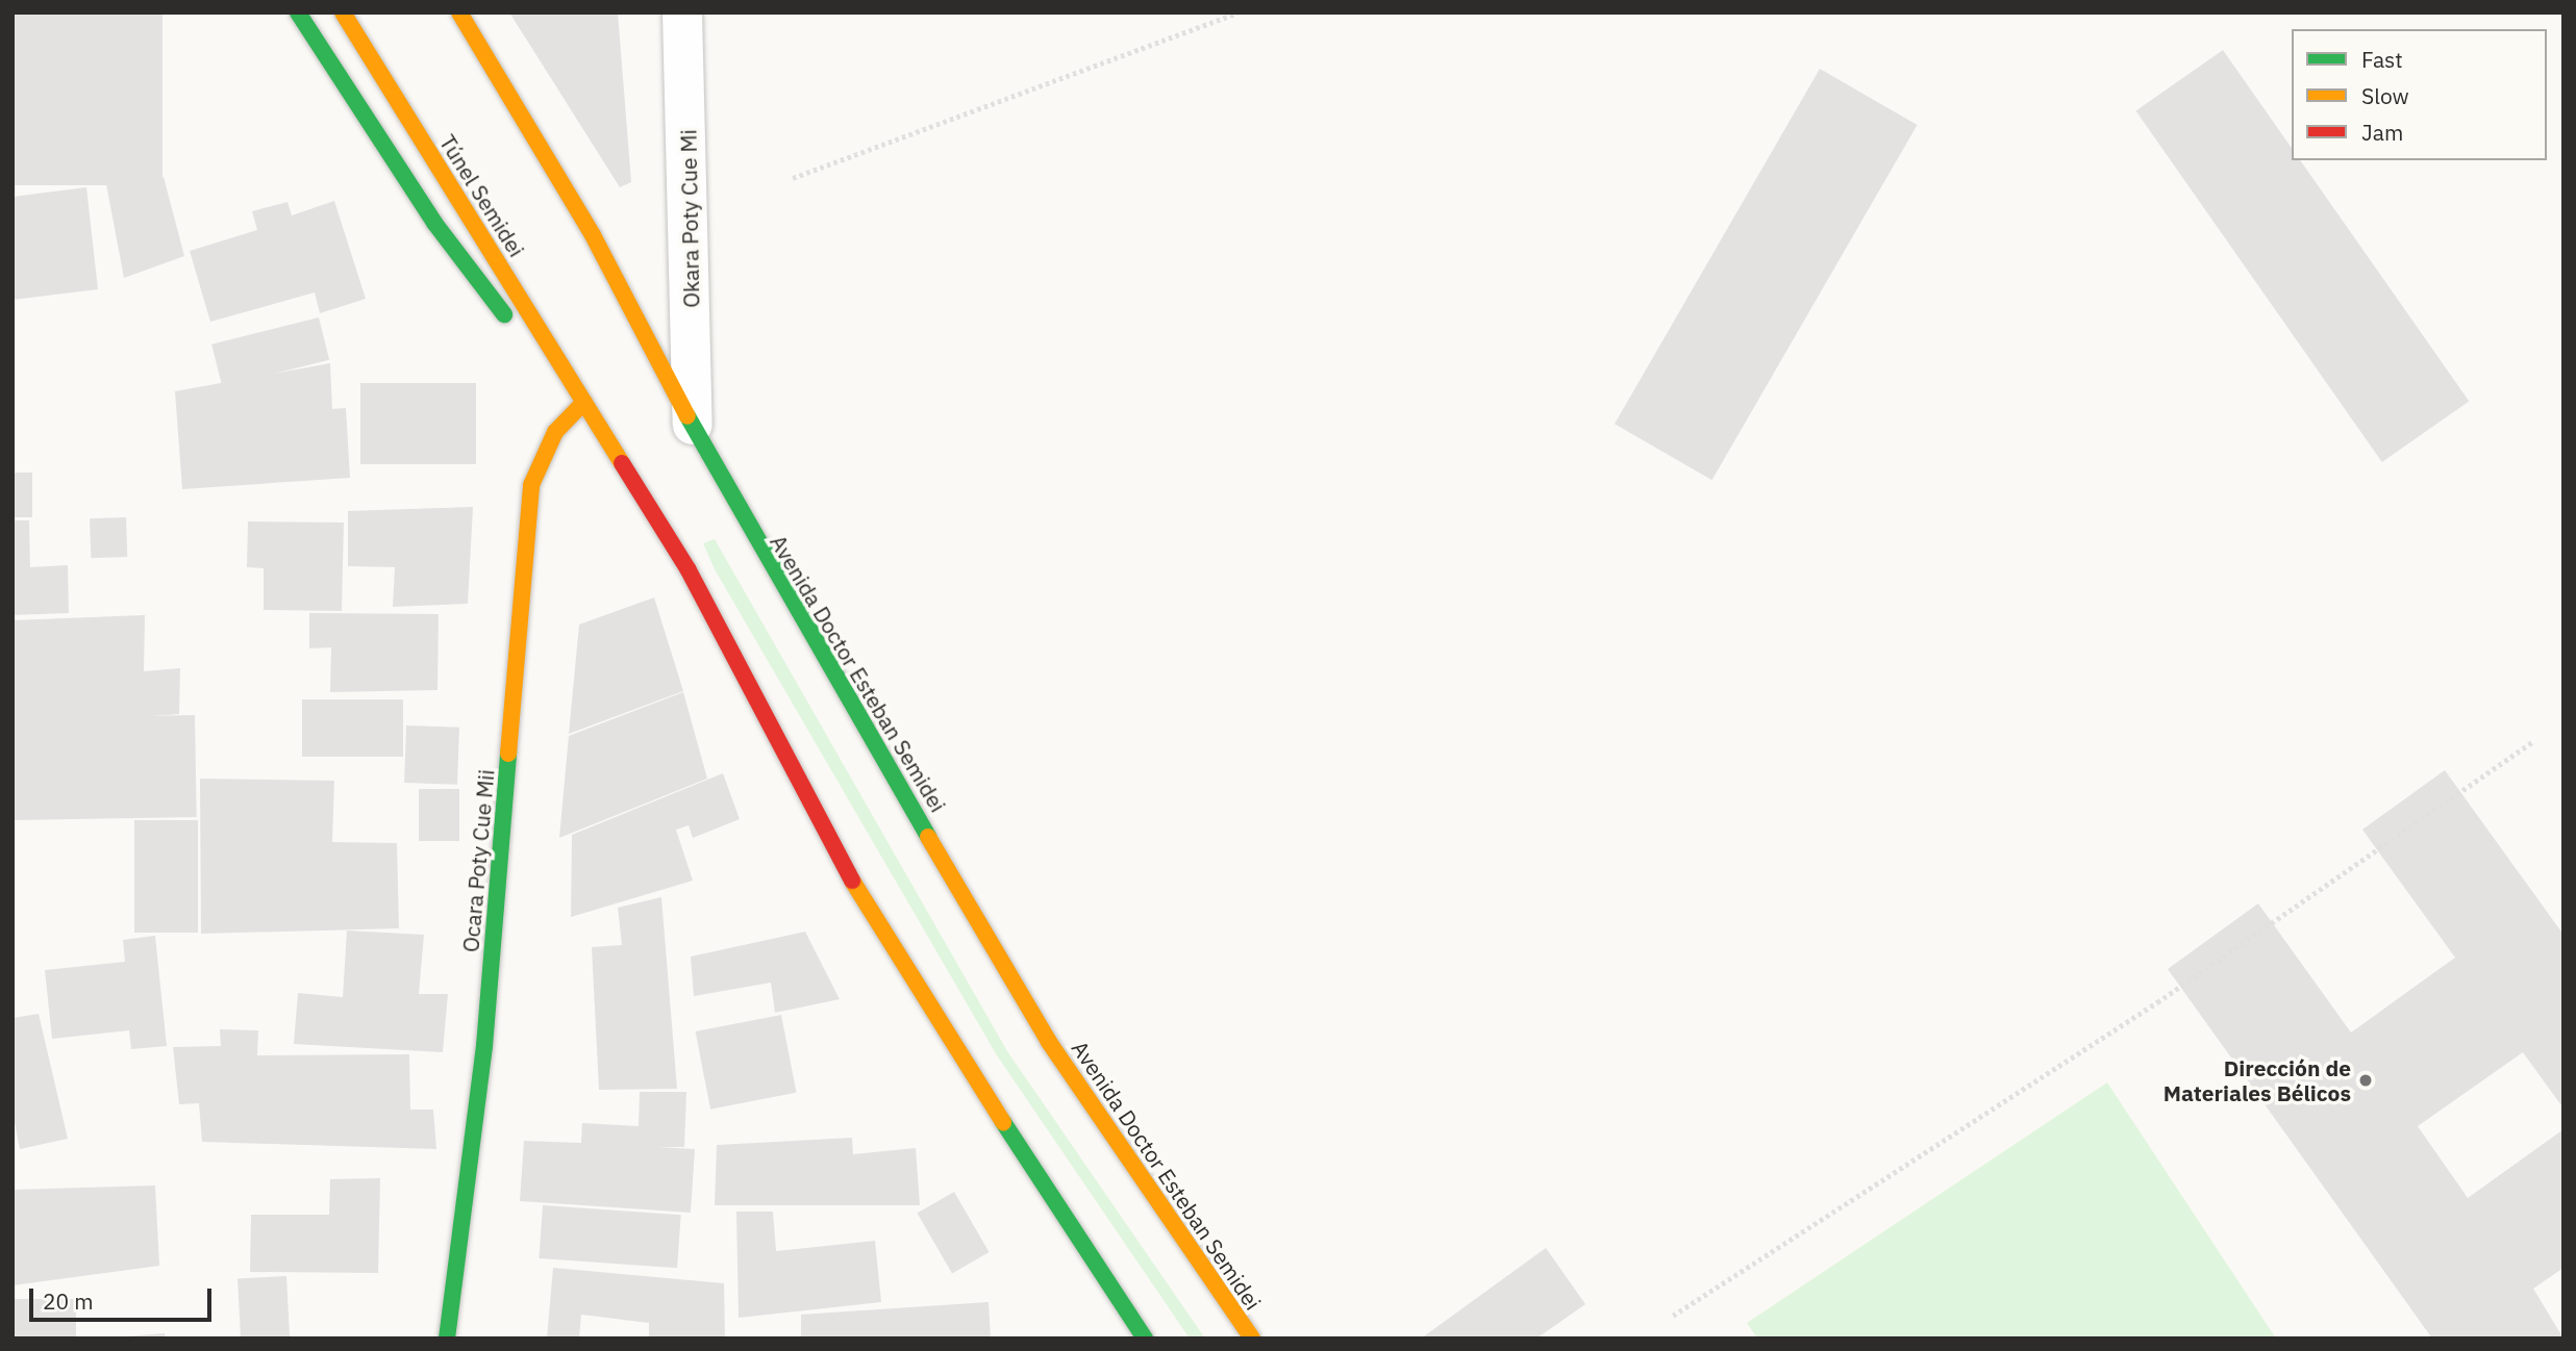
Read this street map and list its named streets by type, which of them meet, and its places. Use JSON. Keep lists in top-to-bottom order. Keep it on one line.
{"streets":{"main road":["Túnel Semidei","Avenida Doctor Esteban Semidei","Ocara Poty Cue Mii"],"street":["Okara Poty Cue Mi"]},"crossings":[["Túnel Semidei","Ocara Poty Cue Mii"],["Okara Poty Cue Mi","Avenida Doctor Esteban Semidei"]],"places":["Dirección de Materiales Bélicos"],"legend":["Fast","Slow","Jam"],"scale_bar":"20 m"}
